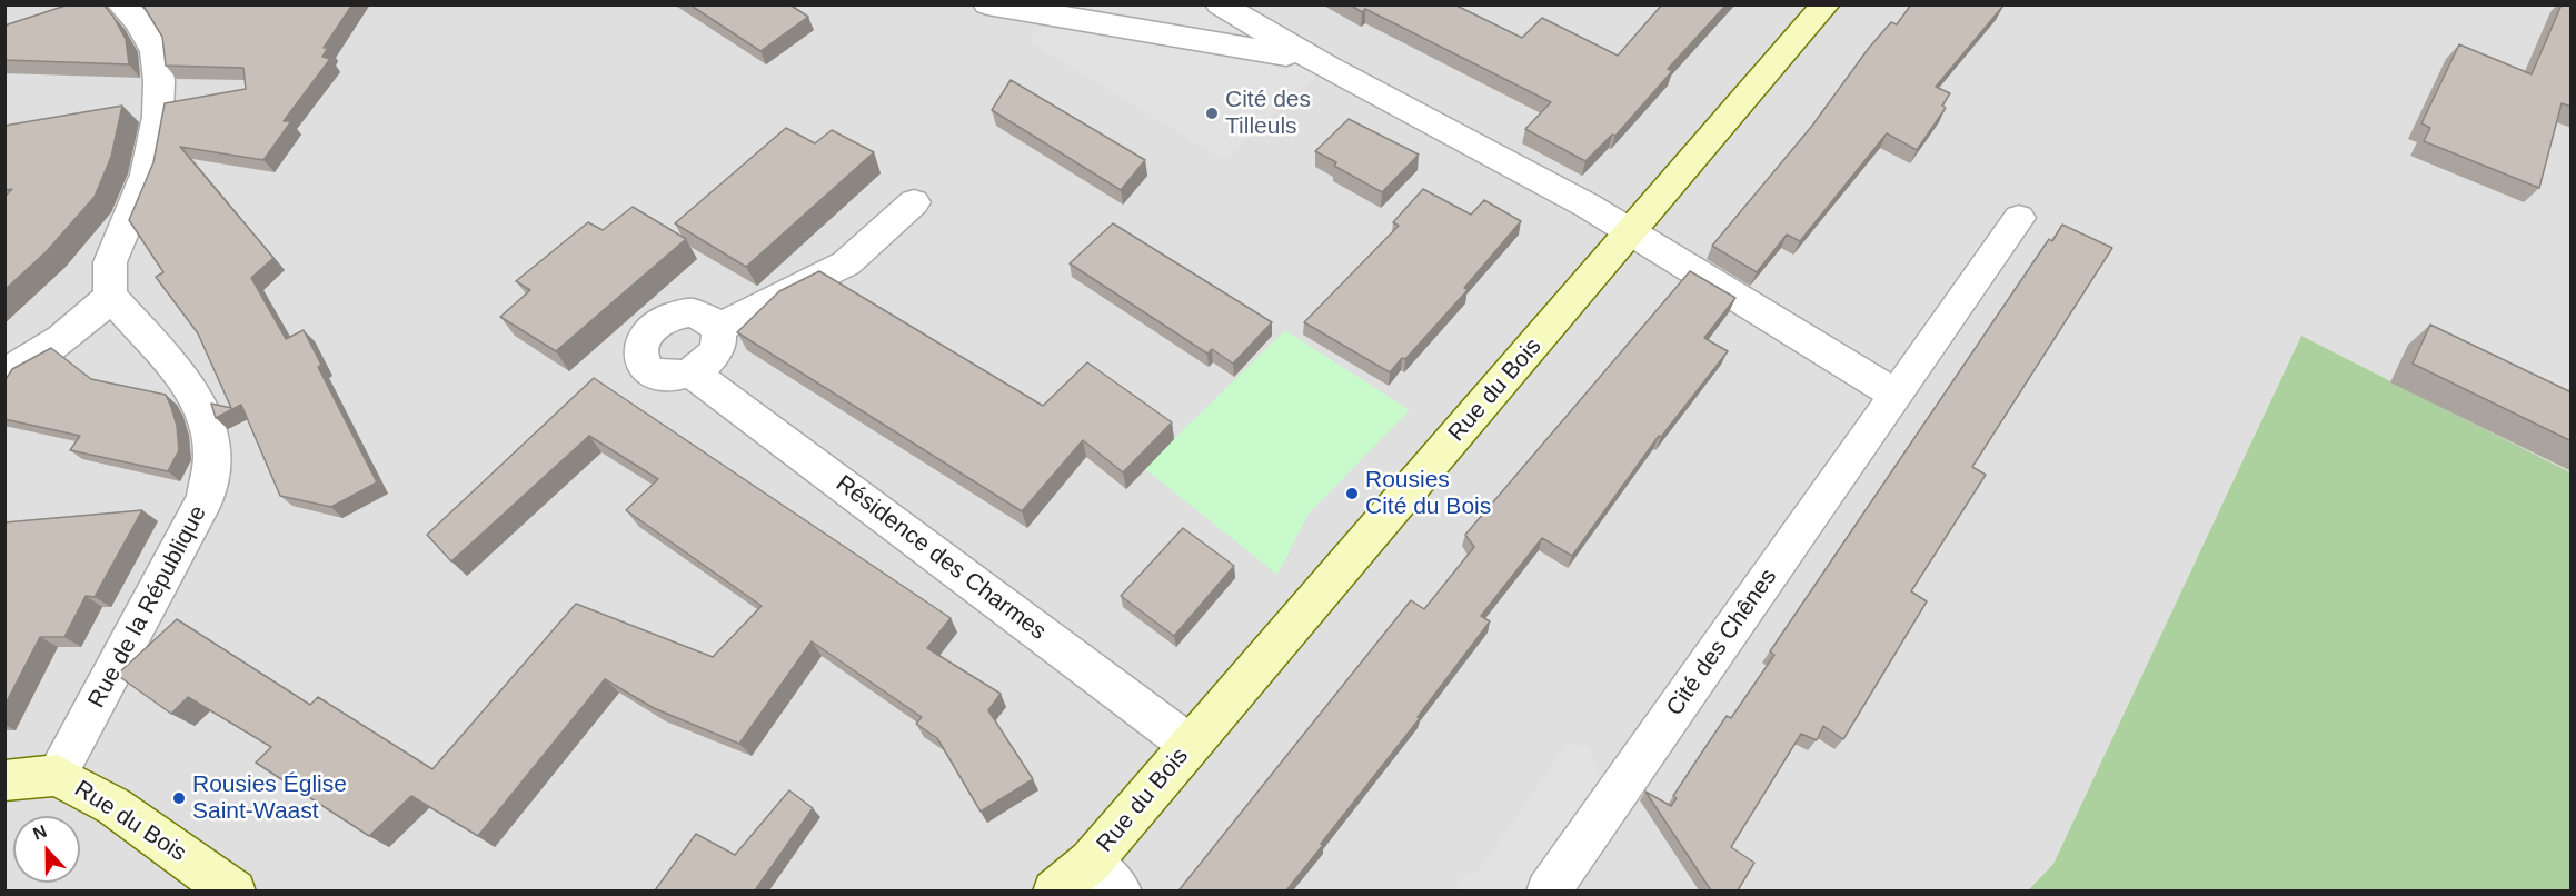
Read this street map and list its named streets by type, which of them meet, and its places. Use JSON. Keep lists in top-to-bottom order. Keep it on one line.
{"streets":{"street":["Rue du Bois","Résidence des Charmes","Rue de la République","Cité des Chênes"]},"crossings":[["Rue du Bois","Résidence des Charmes"],["Rue du Bois","Rue de la République"]],"places":["Cité des Tilleuls","Rousies Cité du Bois","Rousies Église Saint-Waast"],"north":"top"}
